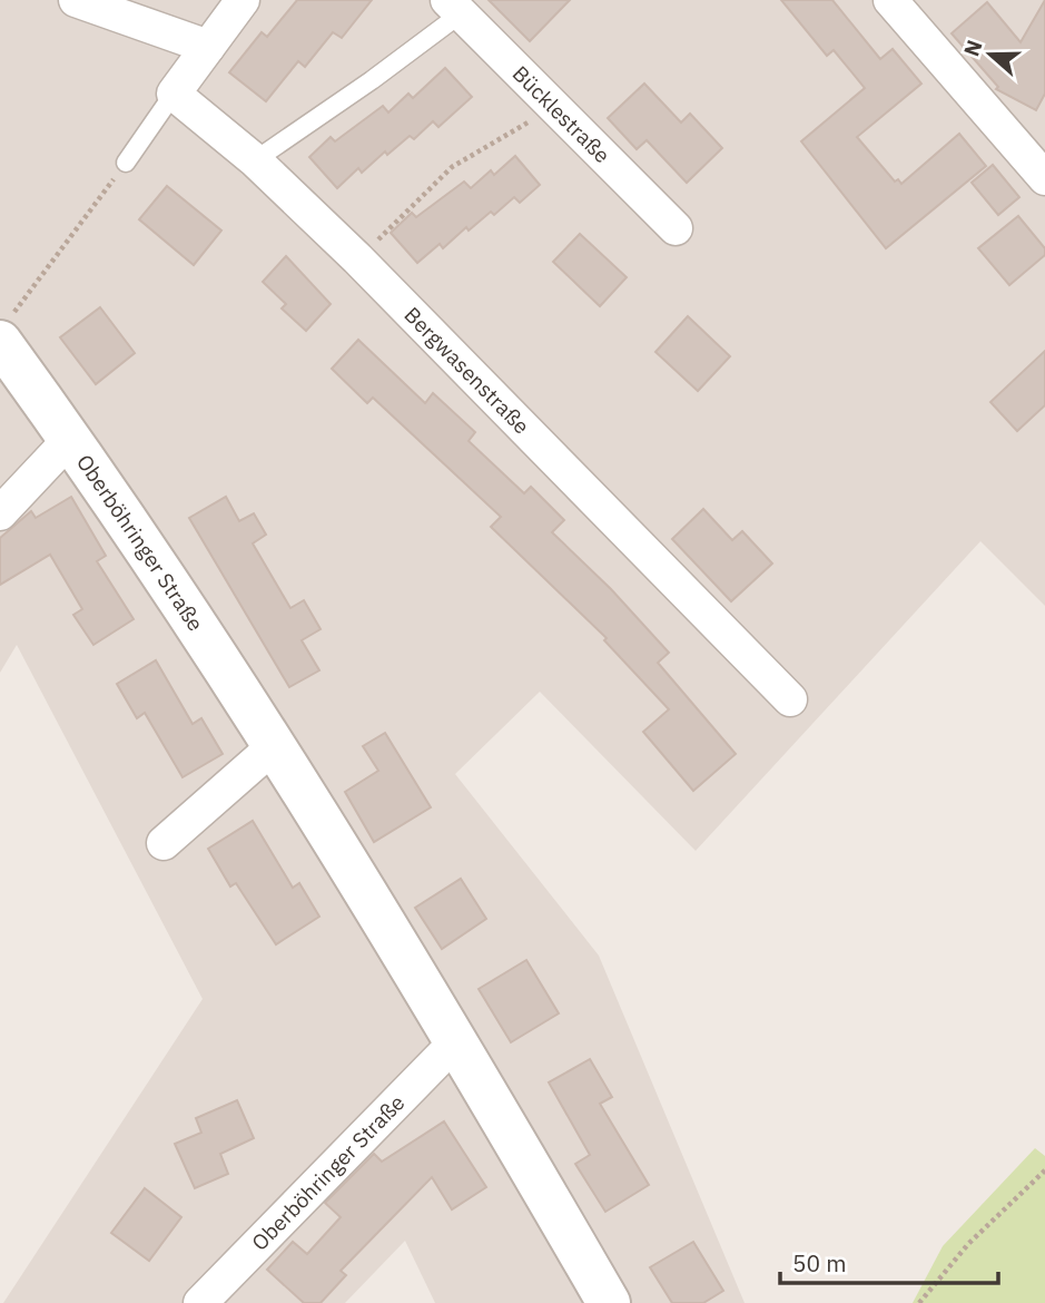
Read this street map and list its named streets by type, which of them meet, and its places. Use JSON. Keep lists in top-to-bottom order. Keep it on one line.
{"streets":{"street":["Bücklestraße","Bergwasenstraße","Oberböhringer Straße"]},"scale_bar":"50 m","north":"left"}
